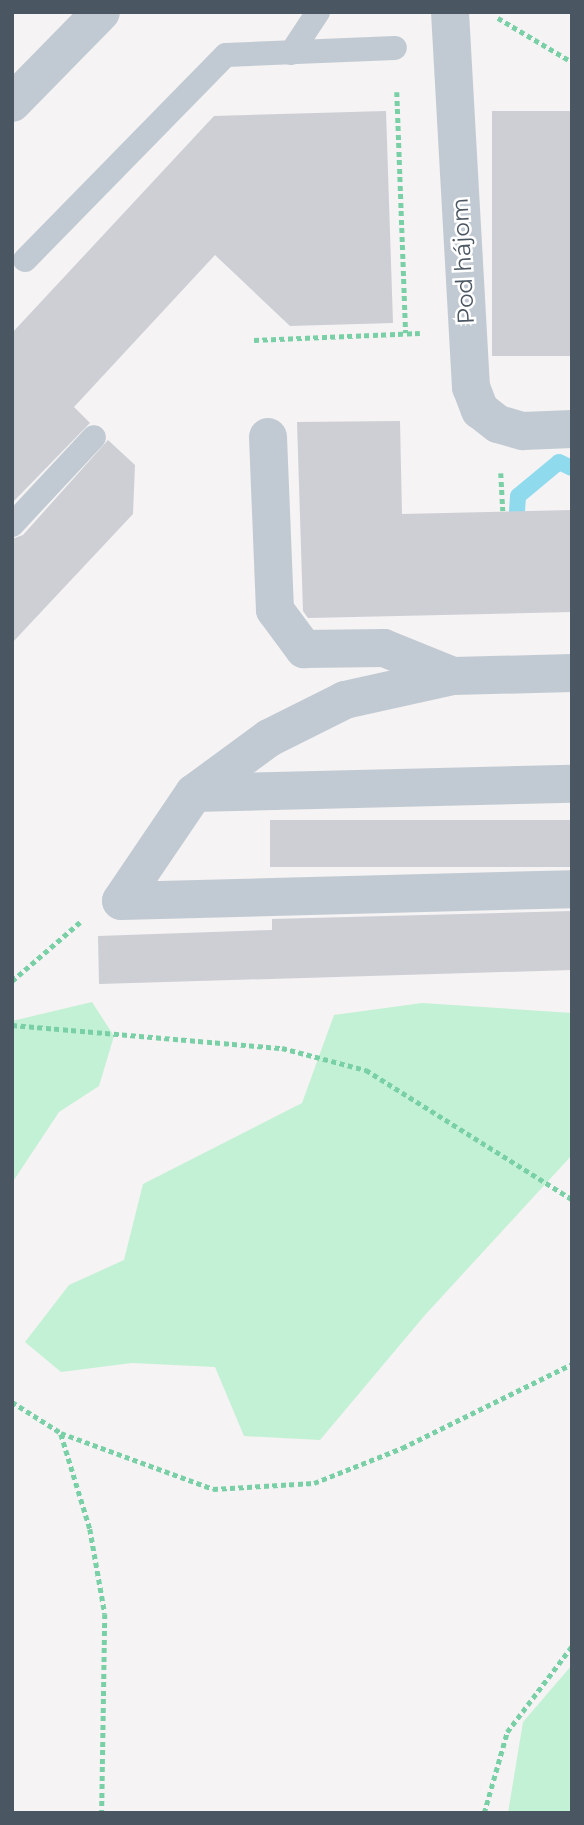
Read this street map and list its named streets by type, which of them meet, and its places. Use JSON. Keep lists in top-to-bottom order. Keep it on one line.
{"streets":{"street":["Pod hájom"]}}
